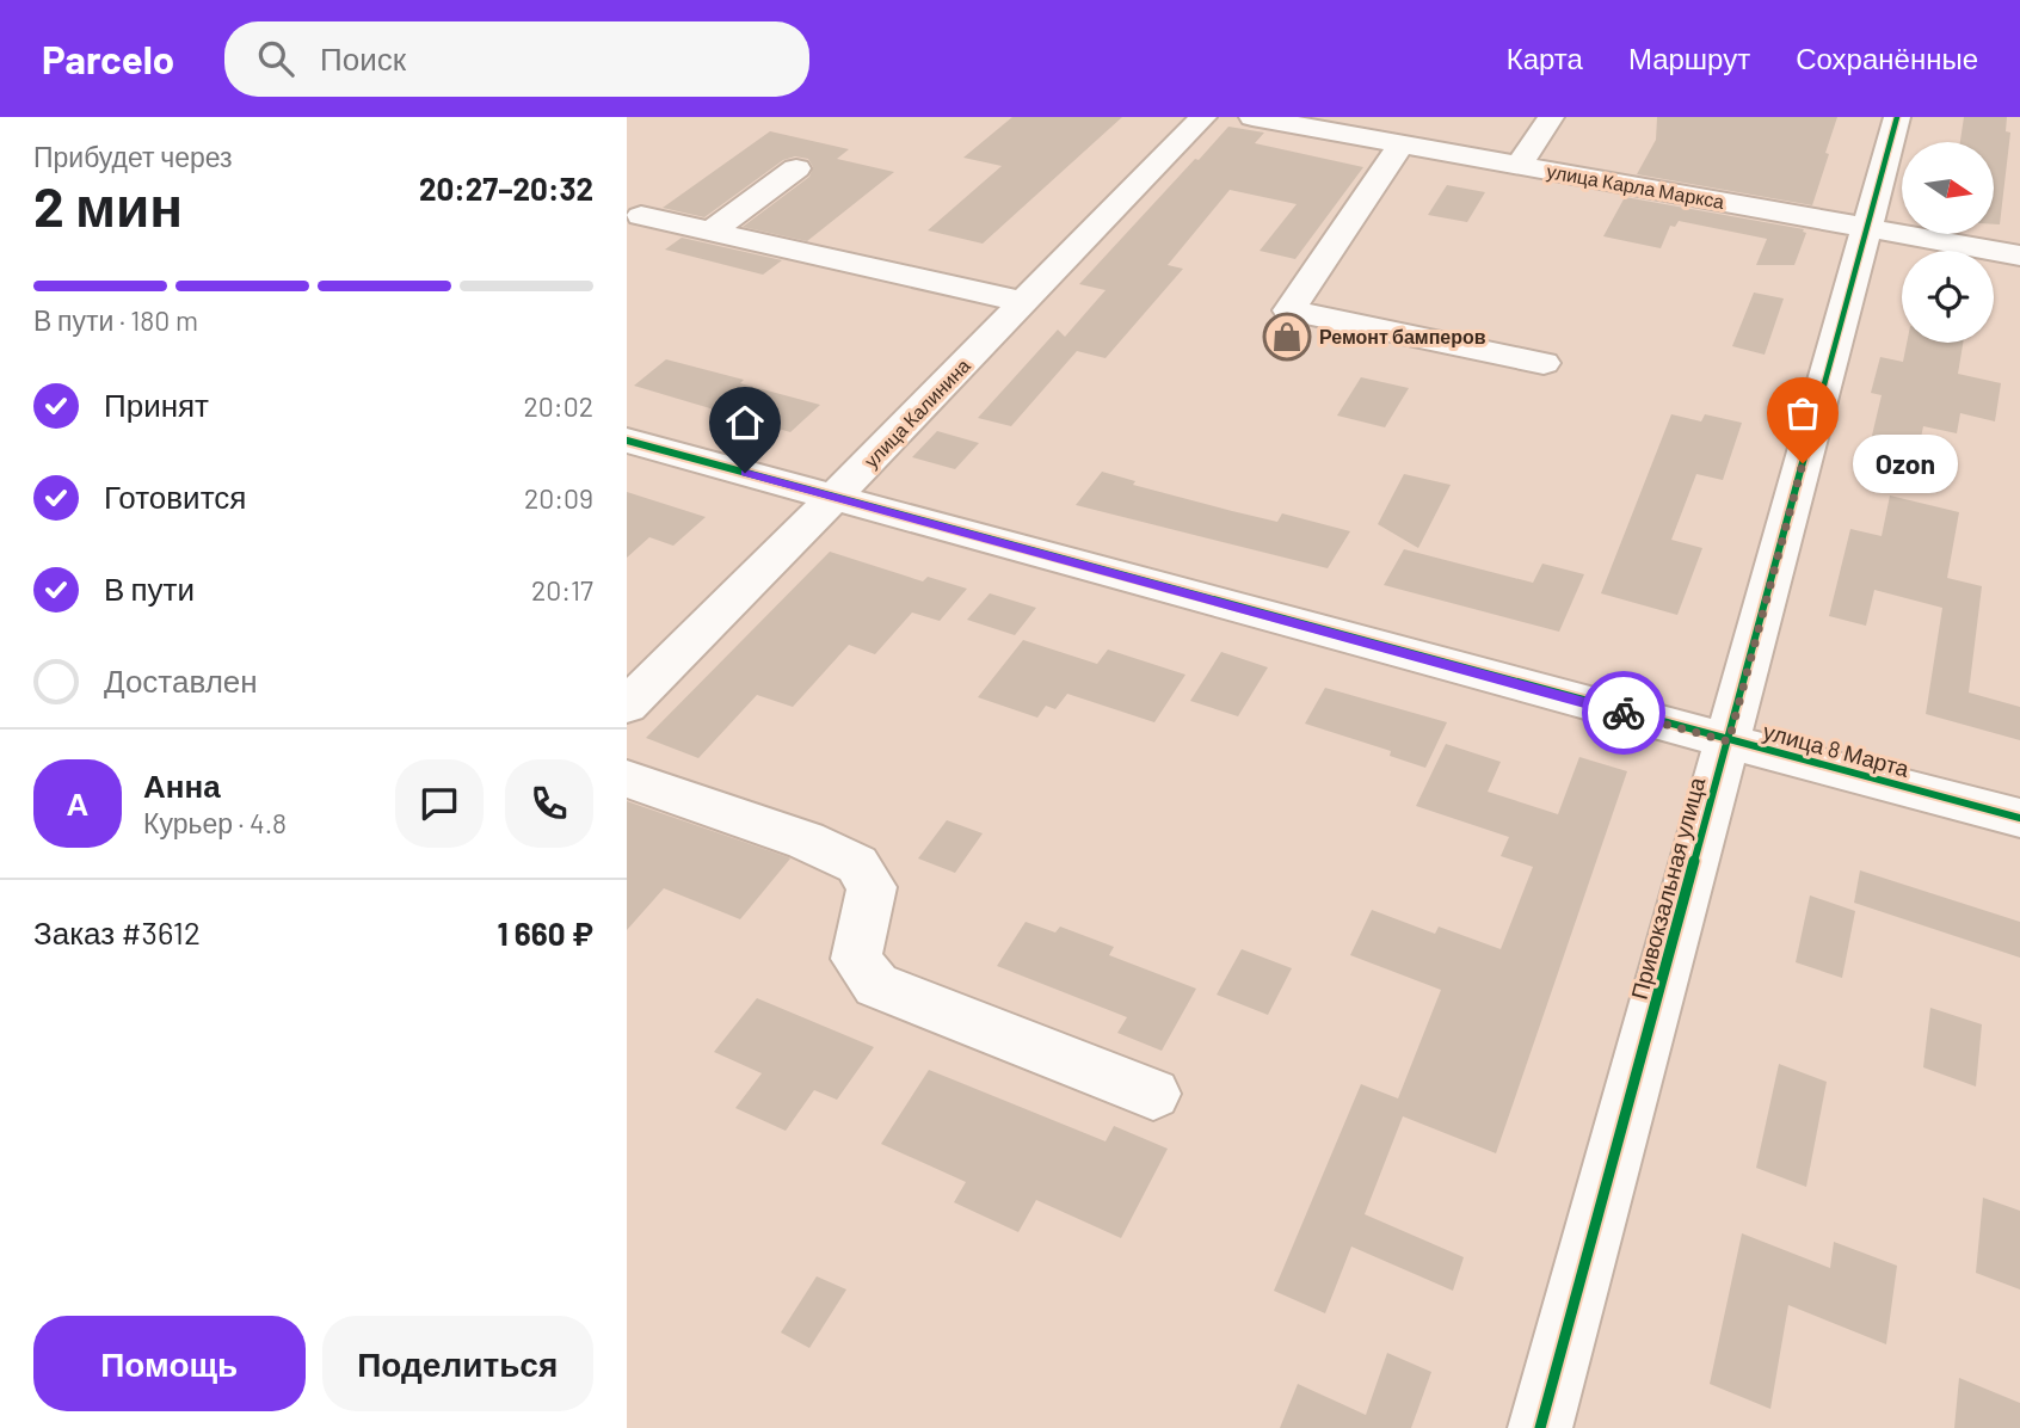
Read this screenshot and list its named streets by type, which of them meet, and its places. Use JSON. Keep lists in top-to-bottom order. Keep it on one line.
{"streets":{"street":["улица Карла Маркса","улица Калинина","улица 8 Марта","Привокзальная улица"]},"crossings":[["улица Карла Маркса","Привокзальная улица"],["улица Калинина","улица 8 Марта"],["улица 8 Марта","Привокзальная улица"]],"places":{"shop":["Ремонт бамперов"],"other":["Ozon"]},"north":"right","page":{"header":"Parcelo","search":"Поиск","nav":["Карта","Маршрут","Сохранённые"],"heading":["2 мин","Прибудет через","20:27–20:32"],"panel":["Анна","Курьер · 4.8","Заказ #3612","1 660 ₽"],"bar":"В пути · 180 m","list":[["Принят","20:02"],["Готовится","20:09"],["В пути","20:17"],"Доставлен"],"bubble":"Ozon","round":"А","buttons":["Помощь","Поделиться"]}}
